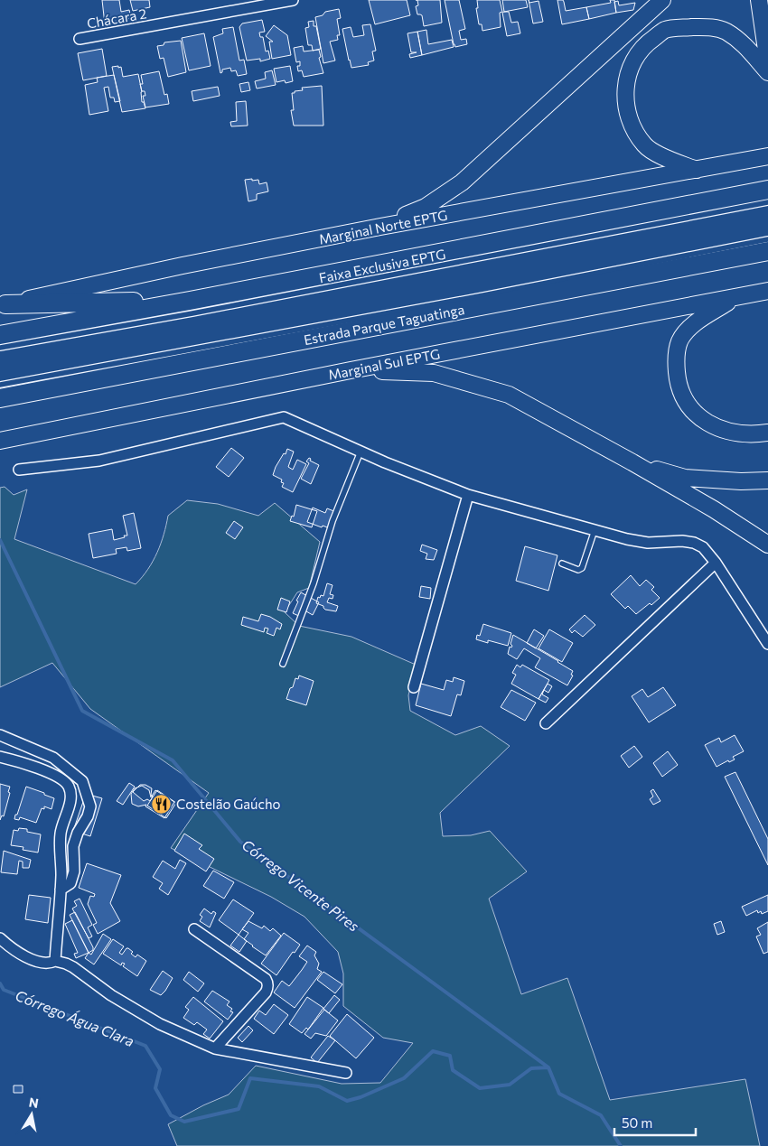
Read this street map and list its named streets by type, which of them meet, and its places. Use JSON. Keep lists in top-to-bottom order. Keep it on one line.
{"streets":{"highway":["Estrada Parque Taguatinga"],"main road":["Marginal Norte EPTG","Marginal Sul EPTG"],"street":["Chácara 2"],"lane":["Faixa Exclusiva EPTG"]},"water":["Córrego Vicente Pires","Córrego Água Clara"],"places":{"restaurant":["Costelão Gaúcho"]},"scale_bar":"50 m","north":"top"}
